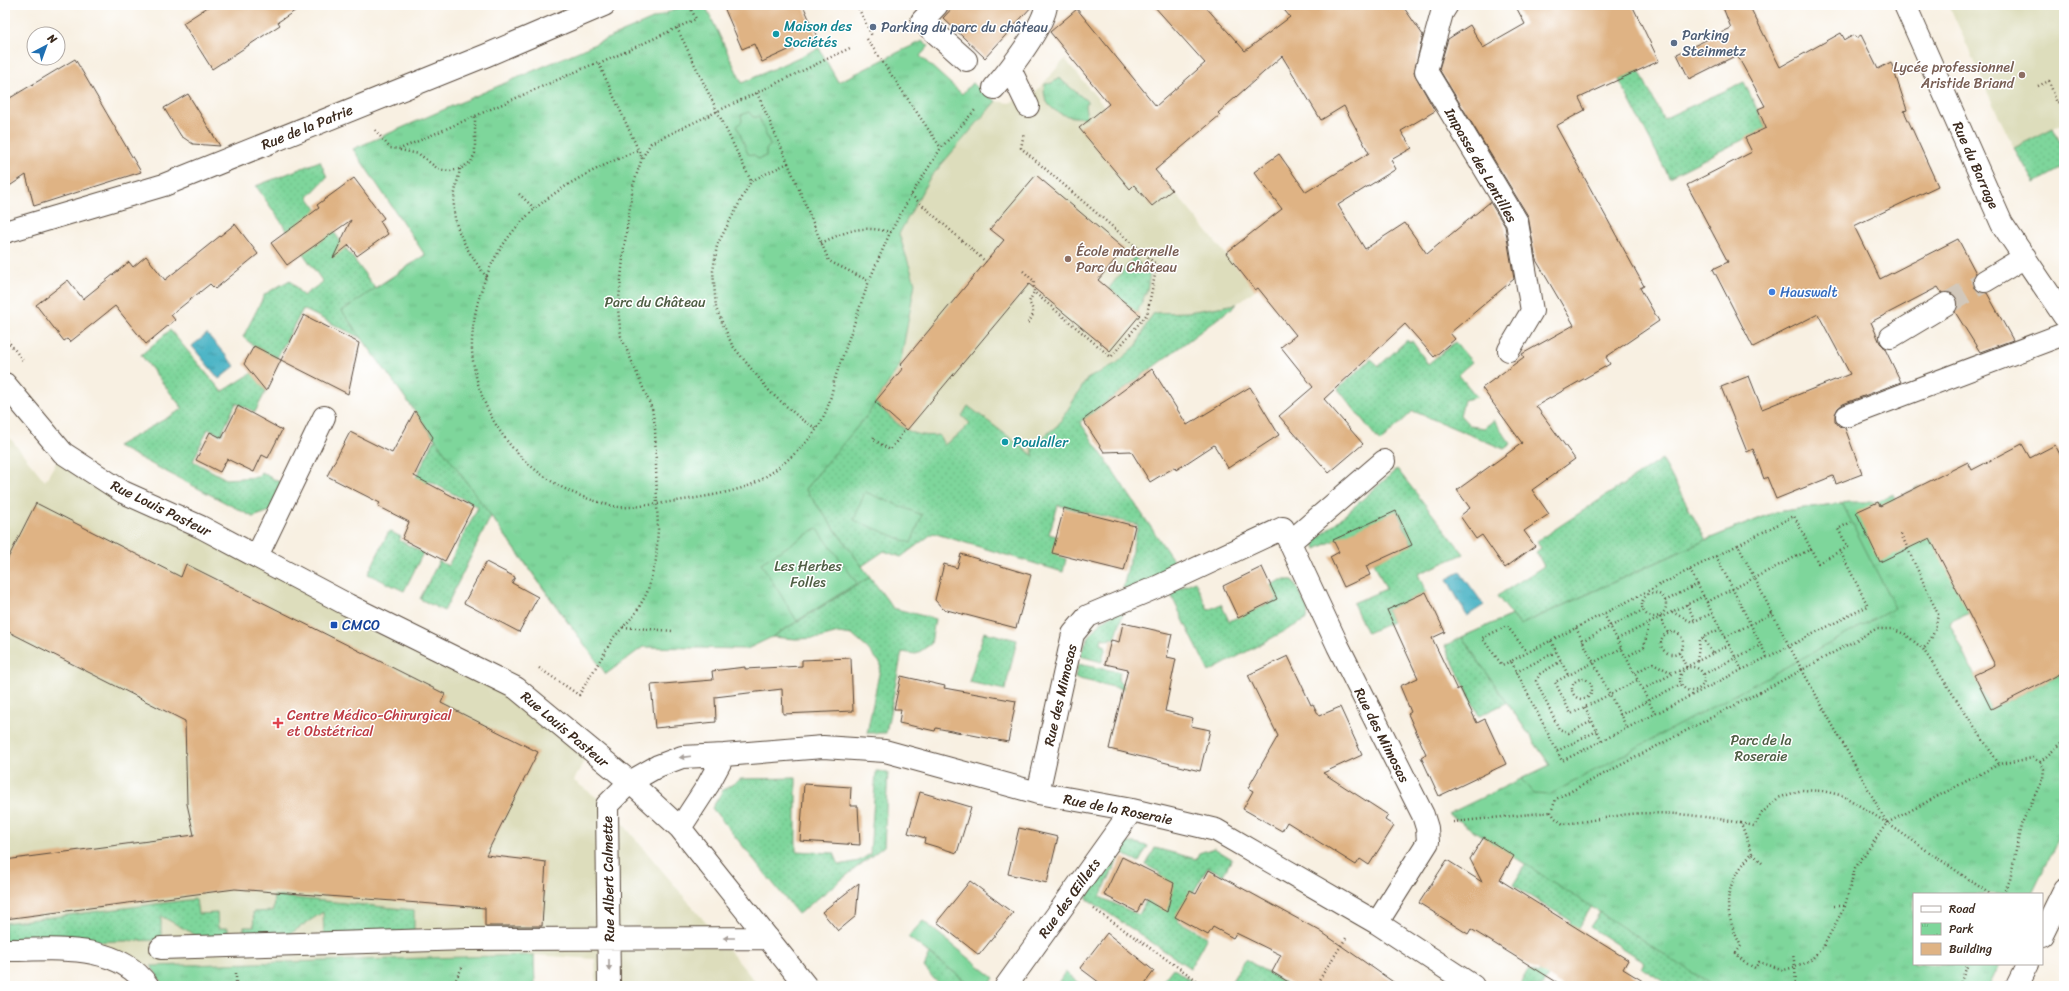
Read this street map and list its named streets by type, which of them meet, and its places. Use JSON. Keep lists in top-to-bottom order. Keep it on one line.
{"streets":{"street":["Rue de la Patrie","Impasse des Lentilles","Rue du Barrage","Rue Louis Pasteur","Rue des Mimosas","Rue de la Roseraie","Rue Albert Calmette","Rue des Œillets"]},"crossings":[["Rue Louis Pasteur","Rue de la Roseraie"],["Rue Louis Pasteur","Rue Albert Calmette"],["Rue des Mimosas","Rue de la Roseraie"],["Rue de la Roseraie","Rue Albert Calmette"],["Rue de la Roseraie","Rue des Œillets"]],"parks":["Parc du Château","Les Herbes Folles","Parc de la Roseraie"],"places":{"other":["Parking du parc du château","Maison des Sociétés","Parking Steinmetz","Lycée professionnel Aristide Briand","École maternelle Parc du Château","Hauswalt","Poulaller"],"transit":["CMCO"],"health":["Centre Médico-Chirurgical et Obstétrical"]},"legend":["Road","Park","Building"],"north":"top right"}
